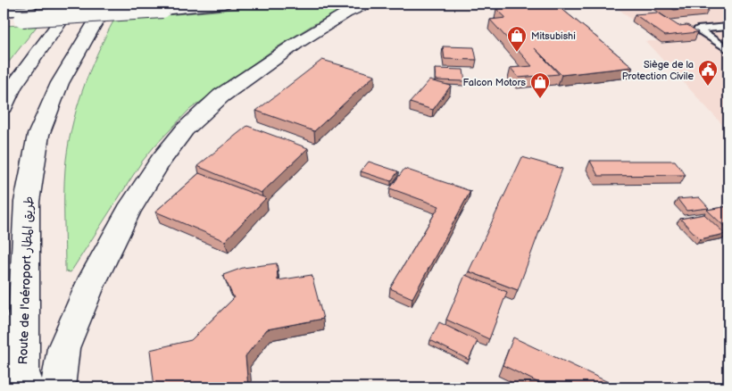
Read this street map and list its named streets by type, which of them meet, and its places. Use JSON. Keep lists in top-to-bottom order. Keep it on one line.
{"streets":{"highway":["Route de l'aéroport طريق المطار"]},"places":{"shop":["Mitsubishi","Falcon Motors"],"public building":["Siège de la Protection Civile"]}}
